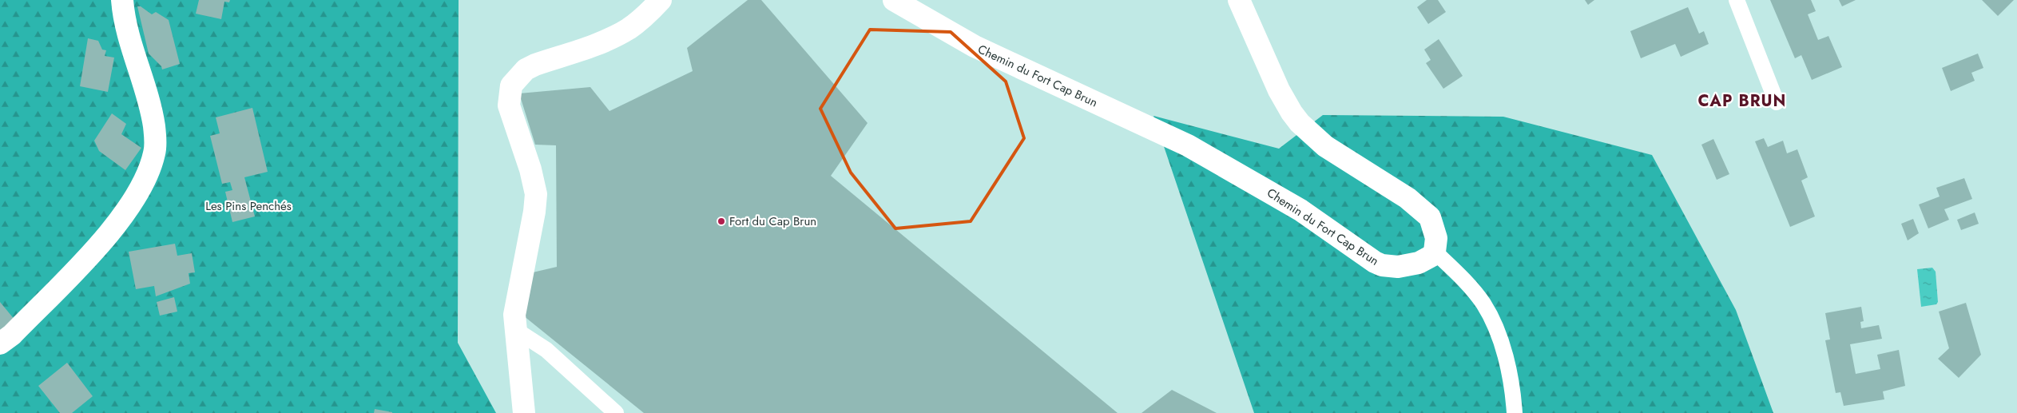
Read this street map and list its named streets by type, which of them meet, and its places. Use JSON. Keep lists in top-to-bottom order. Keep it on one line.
{"streets":{"street":["Chemin du Fort Cap Brun"]},"districts":["CAP BRUN"],"parks":["Les Pins Penchés"],"places":["Fort du Cap Brun"]}
